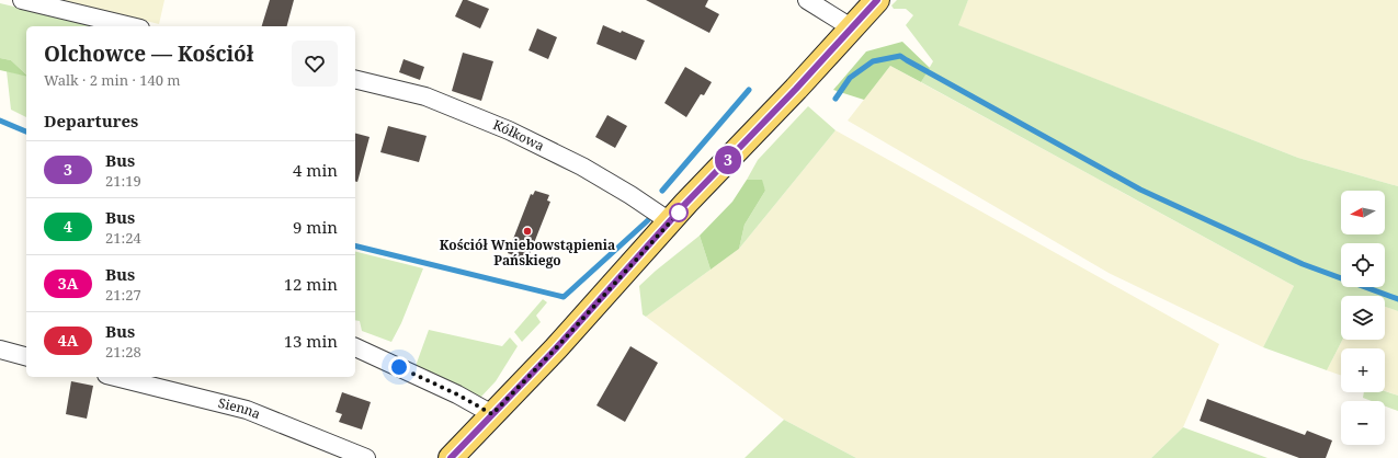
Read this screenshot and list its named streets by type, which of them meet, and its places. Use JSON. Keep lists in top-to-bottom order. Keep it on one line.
{"streets":{"street":["Kółkowa","Sienna"]},"places":["Kościół Wniebowstąpienia Pańskiego"],"lines":["bus line 3"],"north":"left","page":{"on_map":"3","heading":[["Olchowce — Kościół","Walk · 2 min · 140 m"],"Departures"],"list":[{"mark":"3","name":"Bus","note":"21:19","value":"4 min"},{"mark":"4","name":"Bus","note":"21:24","value":"9 min"},{"mark":"3A","name":"Bus","note":"21:27","value":"12 min"},{"mark":"4A","name":"Bus","note":"21:28","value":"13 min"}],"map_buttons":["+","−"]}}
